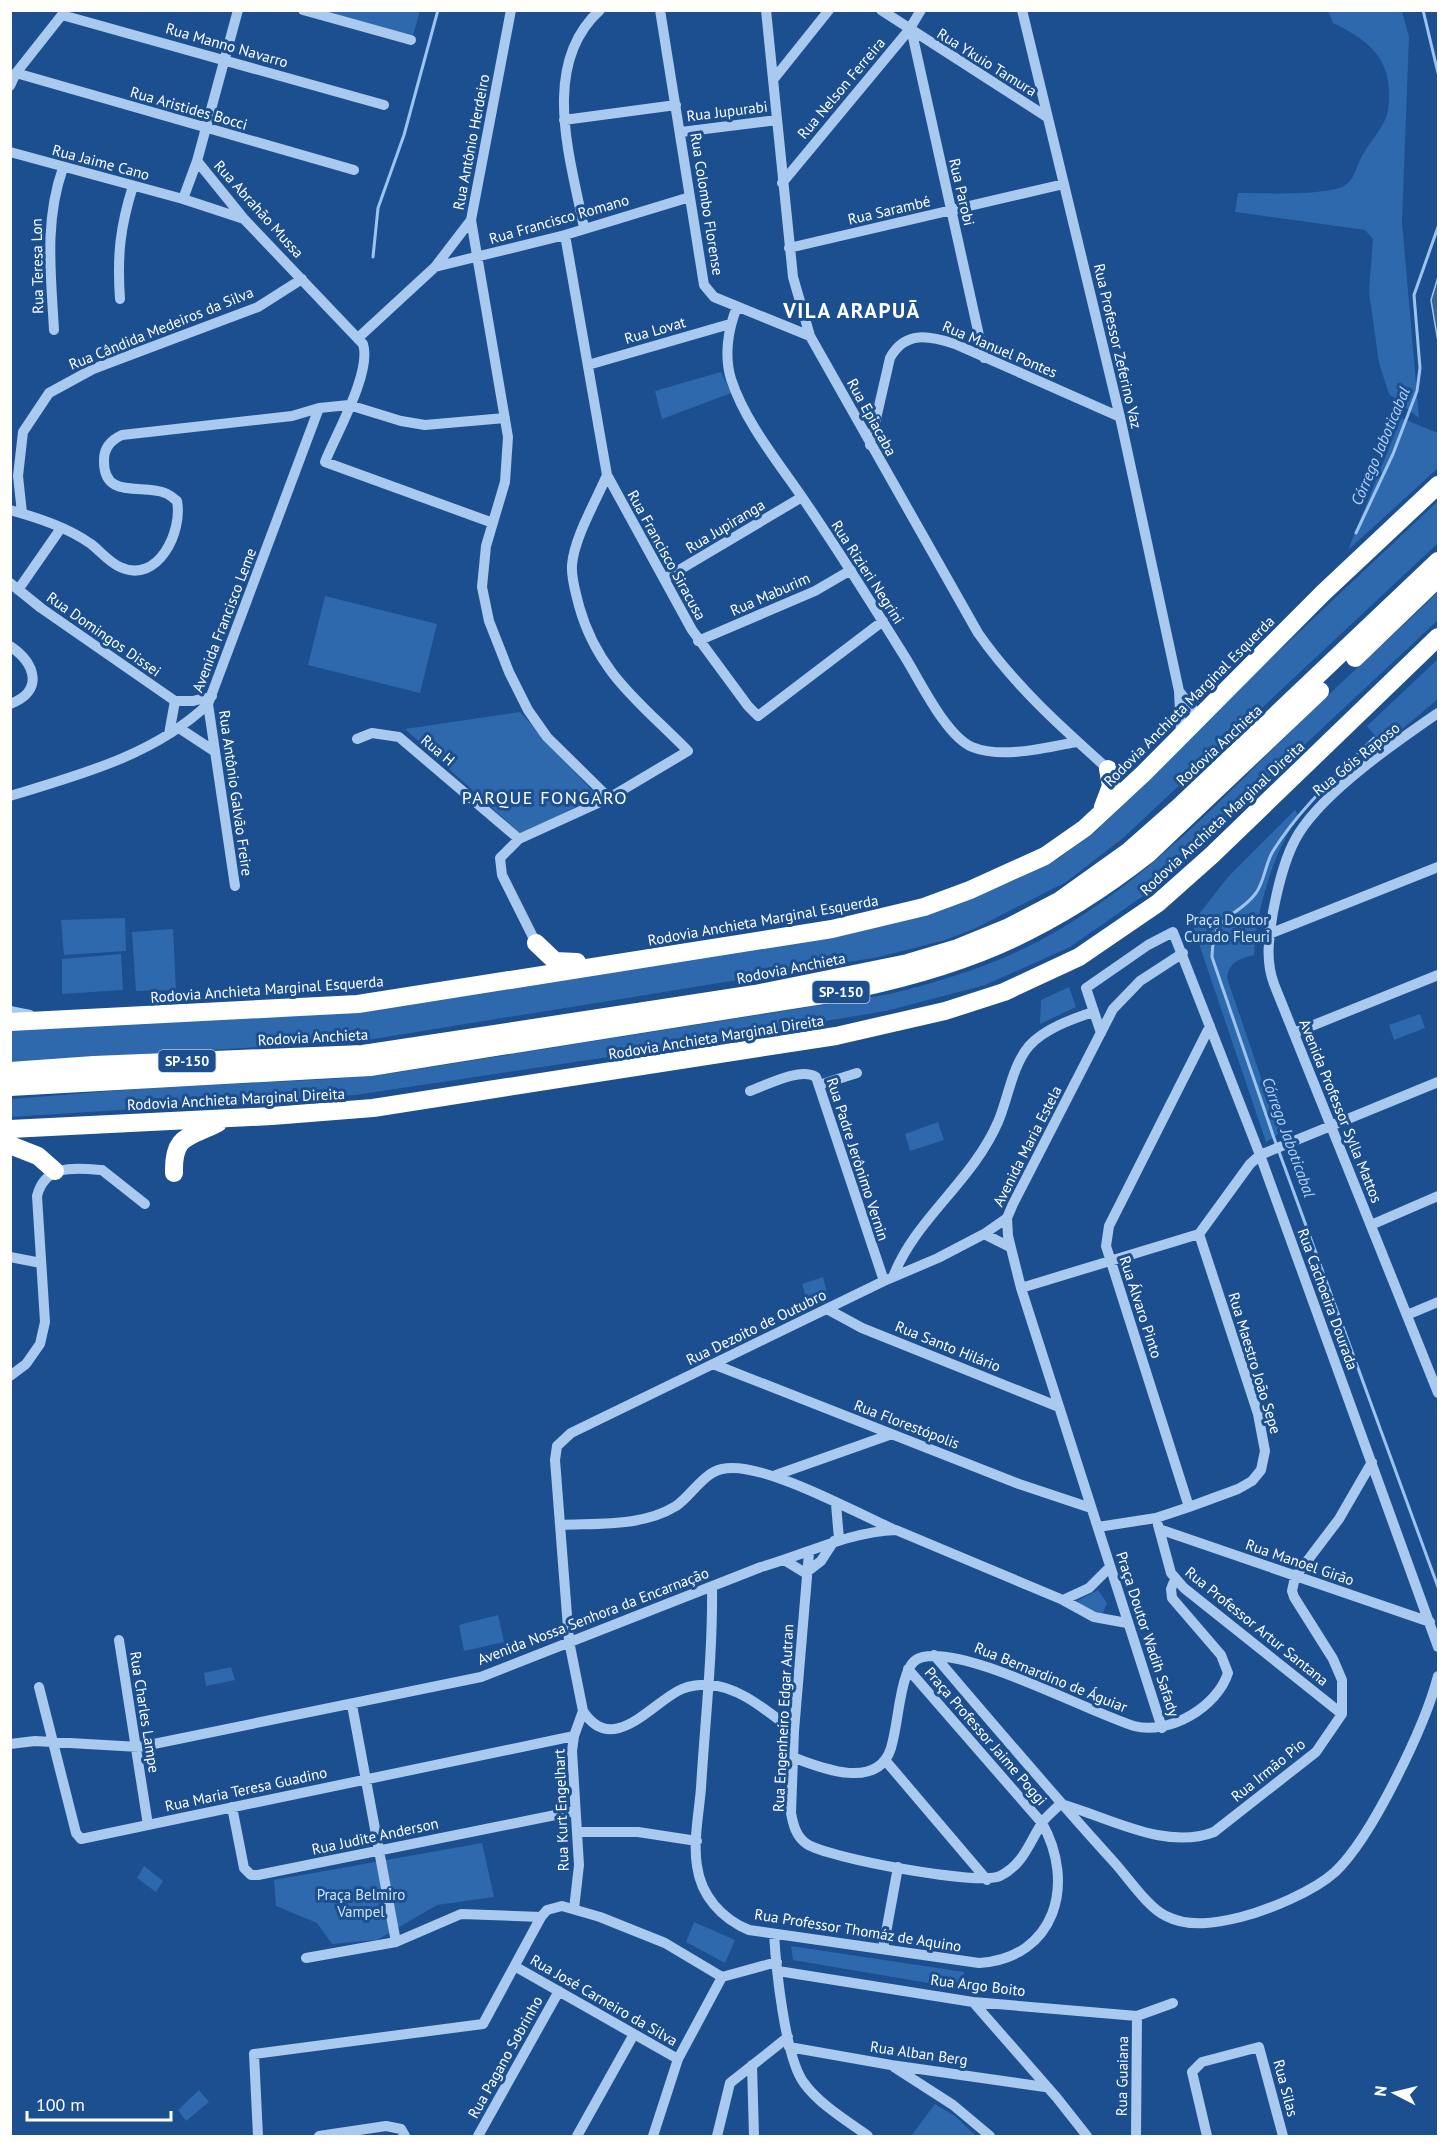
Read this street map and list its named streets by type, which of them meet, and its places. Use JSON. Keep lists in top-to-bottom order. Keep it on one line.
{"streets":{"highway":["Rodovia Anchieta Marginal Esquerda","Rodovia Anchieta","Rodovia Anchieta Marginal Direita","SP-150"],"street":["Rua Manno Navarro","Rua Ykuio Tamura","Rua Nelson Ferreira","Rua Aristides Bocci","Rua Jupurabi","Rua Antônio Herdeiro","Rua Jaime Cano","Rua Parobi","Rua Colombo Florense","Rua Abrahão Mussa","Rua Sarambé","Rua Francisco Romano","Rua Teresa Lon","Rua Cândida Medeiros da Silva","Rua Lovat","Rua Professor Zeferino Vaz","Rua Manuel Pontes","Rua Epiacaba","Rua Jupiranga","Rua Francisco Siracusa","Rua Rizieri Negrini","Rua Maburim","Avenida Francisco Leme","Rua Domingos Dissei","Rua H","Rua Góis Raposo","Rua Antônio Galvão Freire","Avenida Professor Sylla Mattos","Avenida Maria Estela","Rua Padre Jerônimo Vernin","Rua Cachoeira Dourada","Rua Álvaro Pinto","Rua Dezoito de Outubro","Rua Santo Hilário","Rua Maestro João Sepe","Rua Florestópolis","Rua Manoel Girão","Avenida Nossa Senhora da Encarnação","Rua Professor Artur Santana","Praça Doutor Wadih Safady","Rua Bernardino de Águiar","Rua Charles Lampe","Rua Engenheiro Edgar Autran","Praça Professor Jaime Poggi","Rua Irmão Pio","Rua Maria Teresa Guadino","Rua Kurt Engelhart","Rua Judite Anderson","Rua Professor Thomáz de Aquino","Rua Argo Boito","Rua José Carneiro da Silva","Rua Alban Berg","Rua Pagano Sobrinho","Rua Guaiana","Rua Silas"]},"crossings":[["Rua Manno Navarro","Rua Abrahão Mussa"],["Rua Ykuio Tamura","Rua Nelson Ferreira"],["Rua Ykuio Tamura","Rua Parobi"],["Rua Ykuio Tamura","Rua Professor Zeferino Vaz"],["Rua Nelson Ferreira","Rua Parobi"],["Rua Nelson Ferreira","Rua Epiacaba"],["Rua Aristides Bocci","Rua Abrahão Mussa"],["Rua Jupurabi","Rua Colombo Florense"],["Rua Jupurabi","Rua Epiacaba"],["Rua Antônio Herdeiro","Rua Francisco Romano"],["Rua Jaime Cano","Rua Abrahão Mussa"],["Rua Jaime Cano","Rua Teresa Lon"],["Rua Parobi","Rua Sarambé"],["Rua Parobi","Rua Manuel Pontes"],["Rua Colombo Florense","Rua Francisco Romano"],["Rua Colombo Florense","Rua Epiacaba"],["Rua Colombo Florense","Rua Rizieri Negrini"],["Rua Abrahão Mussa","Rua Cândida Medeiros da Silva"],["Rua Sarambé","Rua Professor Zeferino Vaz"],["Rua Sarambé","Rua Epiacaba"],["Rua Francisco Romano","Rua Francisco Siracusa"],["Rua Lovat","Rua Francisco Siracusa"],["Rua Lovat","Rua Rizieri Negrini"],["Rua Professor Zeferino Vaz","Rua Manuel Pontes"],["Rua Professor Zeferino Vaz","Rodovia Anchieta Marginal Esquerda"],["Rua Manuel Pontes","Rua Epiacaba"],["Rua Epiacaba","Rua Rizieri Negrini"],["Rua Jupiranga","Rua Francisco Siracusa"],["Rua Jupiranga","Rua Rizieri Negrini"],["Rua Francisco Siracusa","Rua Rizieri Negrini"],["Rua Francisco Siracusa","Rua Maburim"],["Rua Rizieri Negrini","Rua Maburim"],["Avenida Francisco Leme","Rua Antônio Galvão Freire"],["Rua Góis Raposo","Avenida Professor Sylla Mattos"],["Avenida Maria Estela","Rua Cachoeira Dourada"],["Avenida Maria Estela","Rua Dezoito de Outubro"],["Avenida Maria Estela","Rua Santo Hilário"],["Avenida Maria Estela","Rua Maestro João Sepe"],["Avenida Maria Estela","Rua Florestópolis"],["Avenida Maria Estela","Praça Doutor Wadih Safady"],["Rua Padre Jerônimo Vernin","Rua Dezoito de Outubro"],["Rua Cachoeira Dourada","Rua Álvaro Pinto"],["Rua Cachoeira Dourada","Rua Manoel Girão"],["Rua Álvaro Pinto","Rua Maestro João Sepe"],["Rua Dezoito de Outubro","Rua Santo Hilário"],["Rua Dezoito de Outubro","Rua Florestópolis"],["Rua Maestro João Sepe","Rua Manoel Girão"],["Rua Maestro João Sepe","Rua Professor Artur Santana"],["Rua Maestro João Sepe","Praça Doutor Wadih Safady"],["Rua Manoel Girão","Rua Professor Artur Santana"],["Avenida Nossa Senhora da Encarnação","Praça Doutor Wadih Safady"],["Avenida Nossa Senhora da Encarnação","Rua Charles Lampe"],["Avenida Nossa Senhora da Encarnação","Rua Engenheiro Edgar Autran"],["Avenida Nossa Senhora da Encarnação","Rua Maria Teresa Guadino"],["Avenida Nossa Senhora da Encarnação","Rua Professor Thomáz de Aquino"],["Rua Professor Artur Santana","Praça Doutor Wadih Safady"],["Rua Professor Artur Santana","Rua Irmão Pio"],["Praça Doutor Wadih Safady","Rua Bernardino de Águiar"],["Rua Bernardino de Águiar","Praça Professor Jaime Poggi"],["Rua Charles Lampe","Rua Maria Teresa Guadino"],["Praça Professor Jaime Poggi","Rua Irmão Pio"],["Praça Professor Jaime Poggi","Rua Professor Thomáz de Aquino"],["Rua Maria Teresa Guadino","Rua Kurt Engelhart"],["Rua Maria Teresa Guadino","Rua Judite Anderson"],["Rua Kurt Engelhart","Rua Judite Anderson"],["Rua Argo Boito","Rua Guaiana"],["Rua José Carneiro da Silva","Rua Pagano Sobrinho"]],"districts":["VILA ARAPUÃ","PARQUE FONGARO"],"water":["Córrego Jaboticabal"],"parks":["Praça Doutor Curado Fleuri","Praça Belmiro Vampel"],"scale_bar":"100 m","north":"left"}
